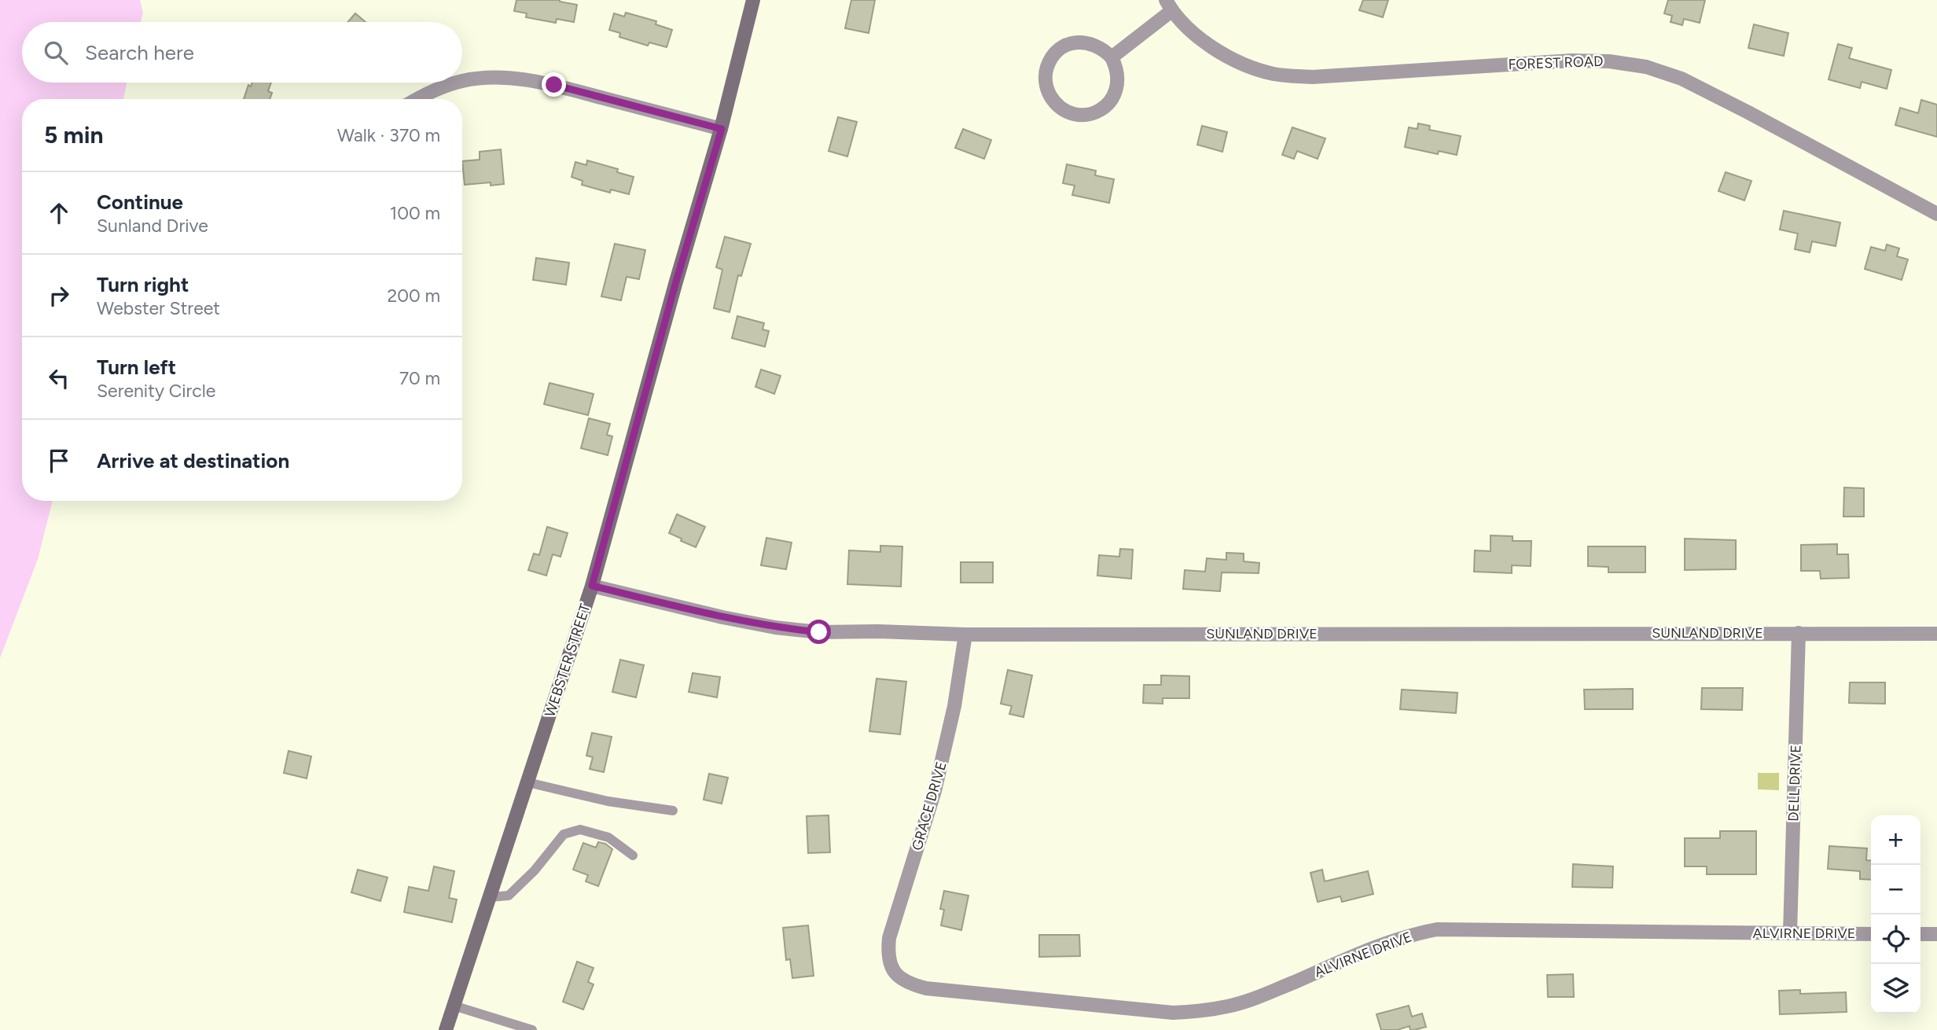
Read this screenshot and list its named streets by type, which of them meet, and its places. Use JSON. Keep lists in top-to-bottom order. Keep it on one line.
{"streets":{"main road":["WEBSTER STREET"],"street":["FOREST ROAD","SUNLAND DRIVE","DELL DRIVE","GRACE DRIVE","ALVIRNE DRIVE"]},"crossings":[["SUNLAND DRIVE","WEBSTER STREET"],["SUNLAND DRIVE","DELL DRIVE"],["SUNLAND DRIVE","GRACE DRIVE"],["DELL DRIVE","ALVIRNE DRIVE"],["GRACE DRIVE","ALVIRNE DRIVE"]],"page":{"search":"Search here","heading":["5 min","Walk · 370 m"],"list":[["Continue","Sunland Drive","100 m"],["Turn right","Webster Street","200 m"],["Turn left","Serenity Circle","70 m"],"Arrive at destination"],"map_buttons":["+","−"]}}
